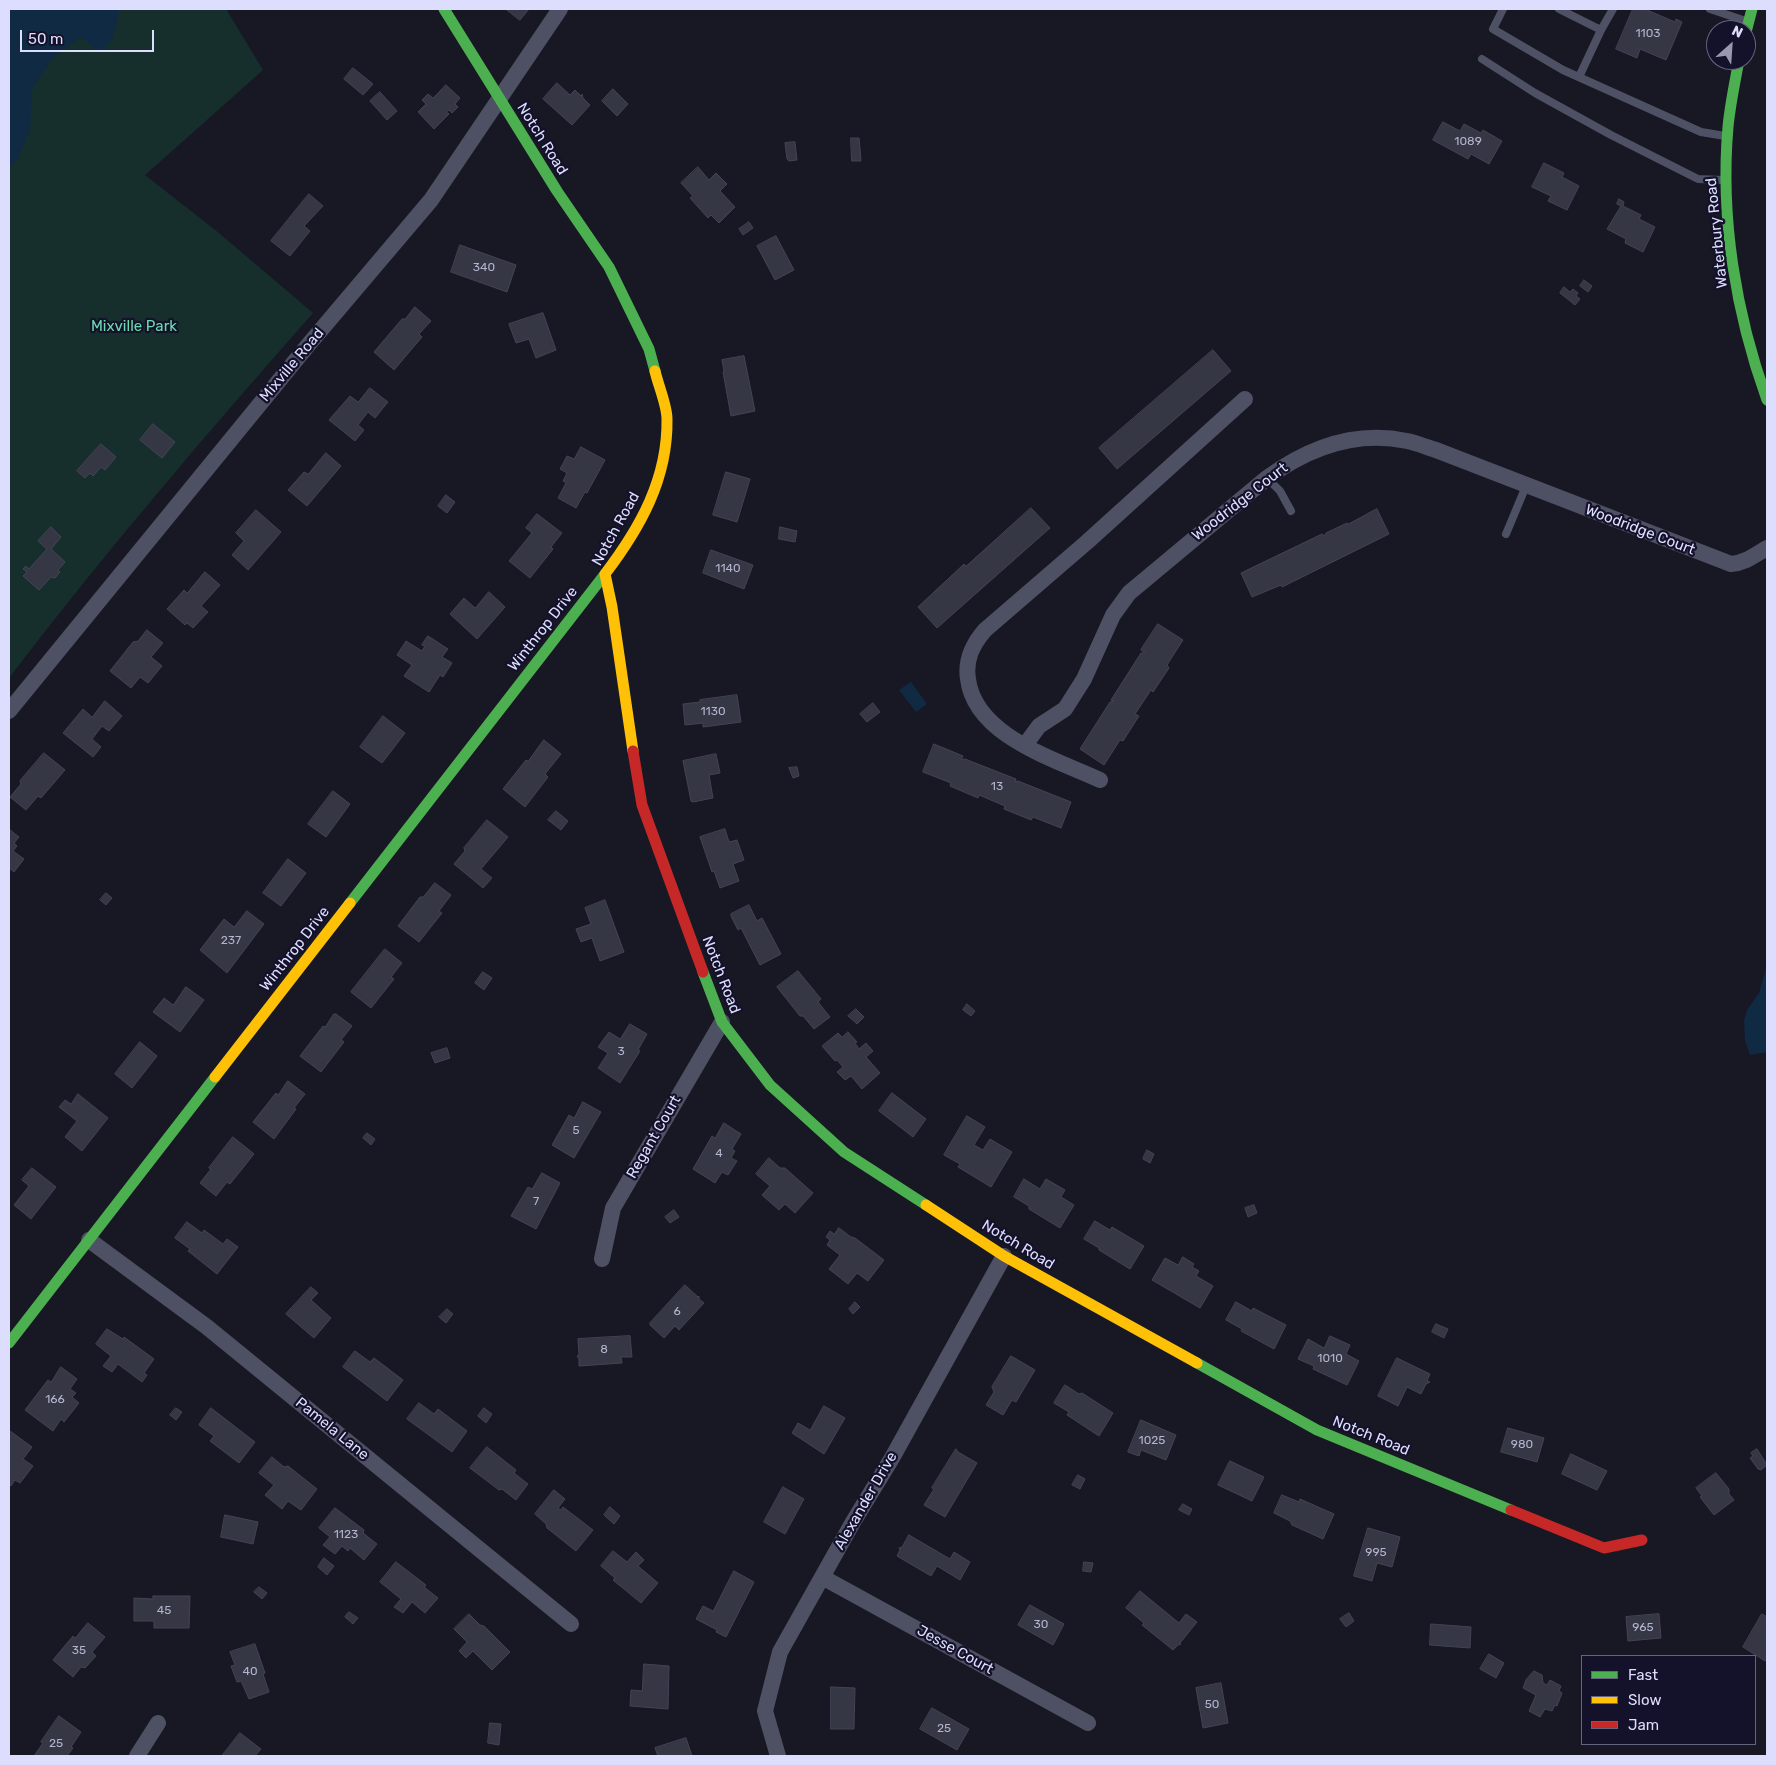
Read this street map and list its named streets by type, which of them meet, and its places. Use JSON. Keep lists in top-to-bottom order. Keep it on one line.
{"streets":{"street":["Notch Road","Waterbury Road","Mixville Road","Woodridge Court","Winthrop Drive","Regant Court","Pamela Lane","Alexander Drive","Jesse Court"]},"crossings":[["Notch Road","Mixville Road"],["Notch Road","Winthrop Drive"],["Notch Road","Regant Court"],["Notch Road","Alexander Drive"],["Winthrop Drive","Pamela Lane"],["Alexander Drive","Jesse Court"]],"parks":["Mixville Park"],"house_numbers":["1103","1089","340","1140","1130","13","237","3","5","4","7","6","8","1010","166","1025","980","1123","995","45","30","965","35","40","50","25","25"],"legend":["Fast","Slow","Jam"],"scale_bar":"50 m","north":"top right"}
